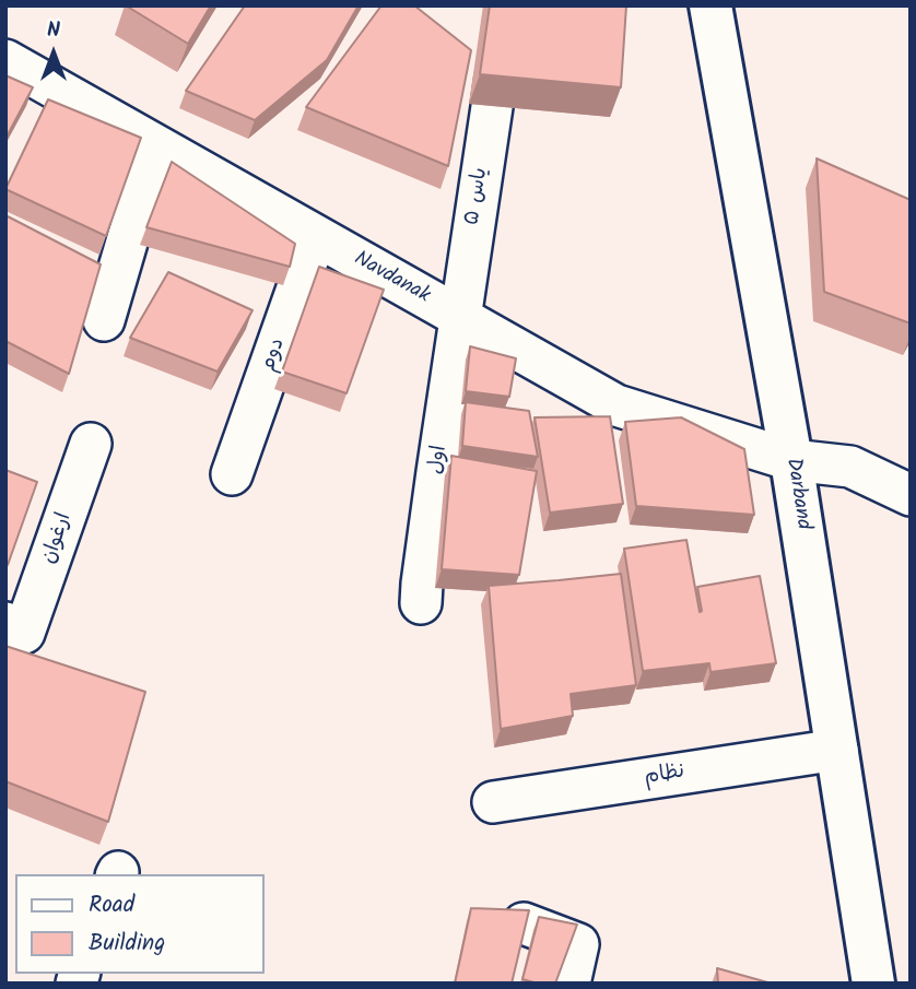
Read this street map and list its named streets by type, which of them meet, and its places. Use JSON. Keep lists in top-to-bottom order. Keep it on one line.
{"streets":{"main road":["Darband"],"street":["یاس ۵","Navdanak","دوم","اول","نظام"]},"crossings":[["یاس ۵","Navdanak"],["یاس ۵","اول"],["Navdanak","دوم"],["Navdanak","اول"],["Navdanak","Darband"],["Darband","نظام"]],"legend":["Road","Building"],"north":"top"}
